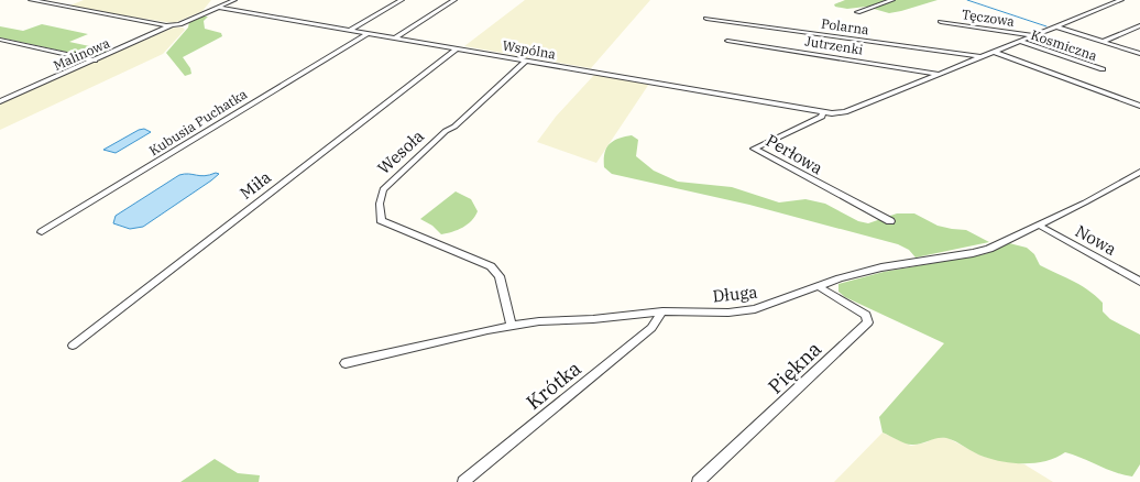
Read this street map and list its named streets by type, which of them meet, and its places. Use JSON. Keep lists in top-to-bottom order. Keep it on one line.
{"streets":{"street":["Tęczowa","Polarna","Jutrzenki","Kosmiczna","Wspólna","Malinowa","Kubusia Puchatka","Wesoła","Perłowa","Miła","Nowa","Długa","Piękna","Krótka"]},"crossings":[["Wspólna","Malinowa"],["Wspólna","Kubusia Puchatka"],["Wspólna","Wesoła"],["Wspólna","Perłowa"],["Wspólna","Miła"],["Wesoła","Długa"],["Nowa","Długa"],["Długa","Piękna"],["Długa","Krótka"]]}
